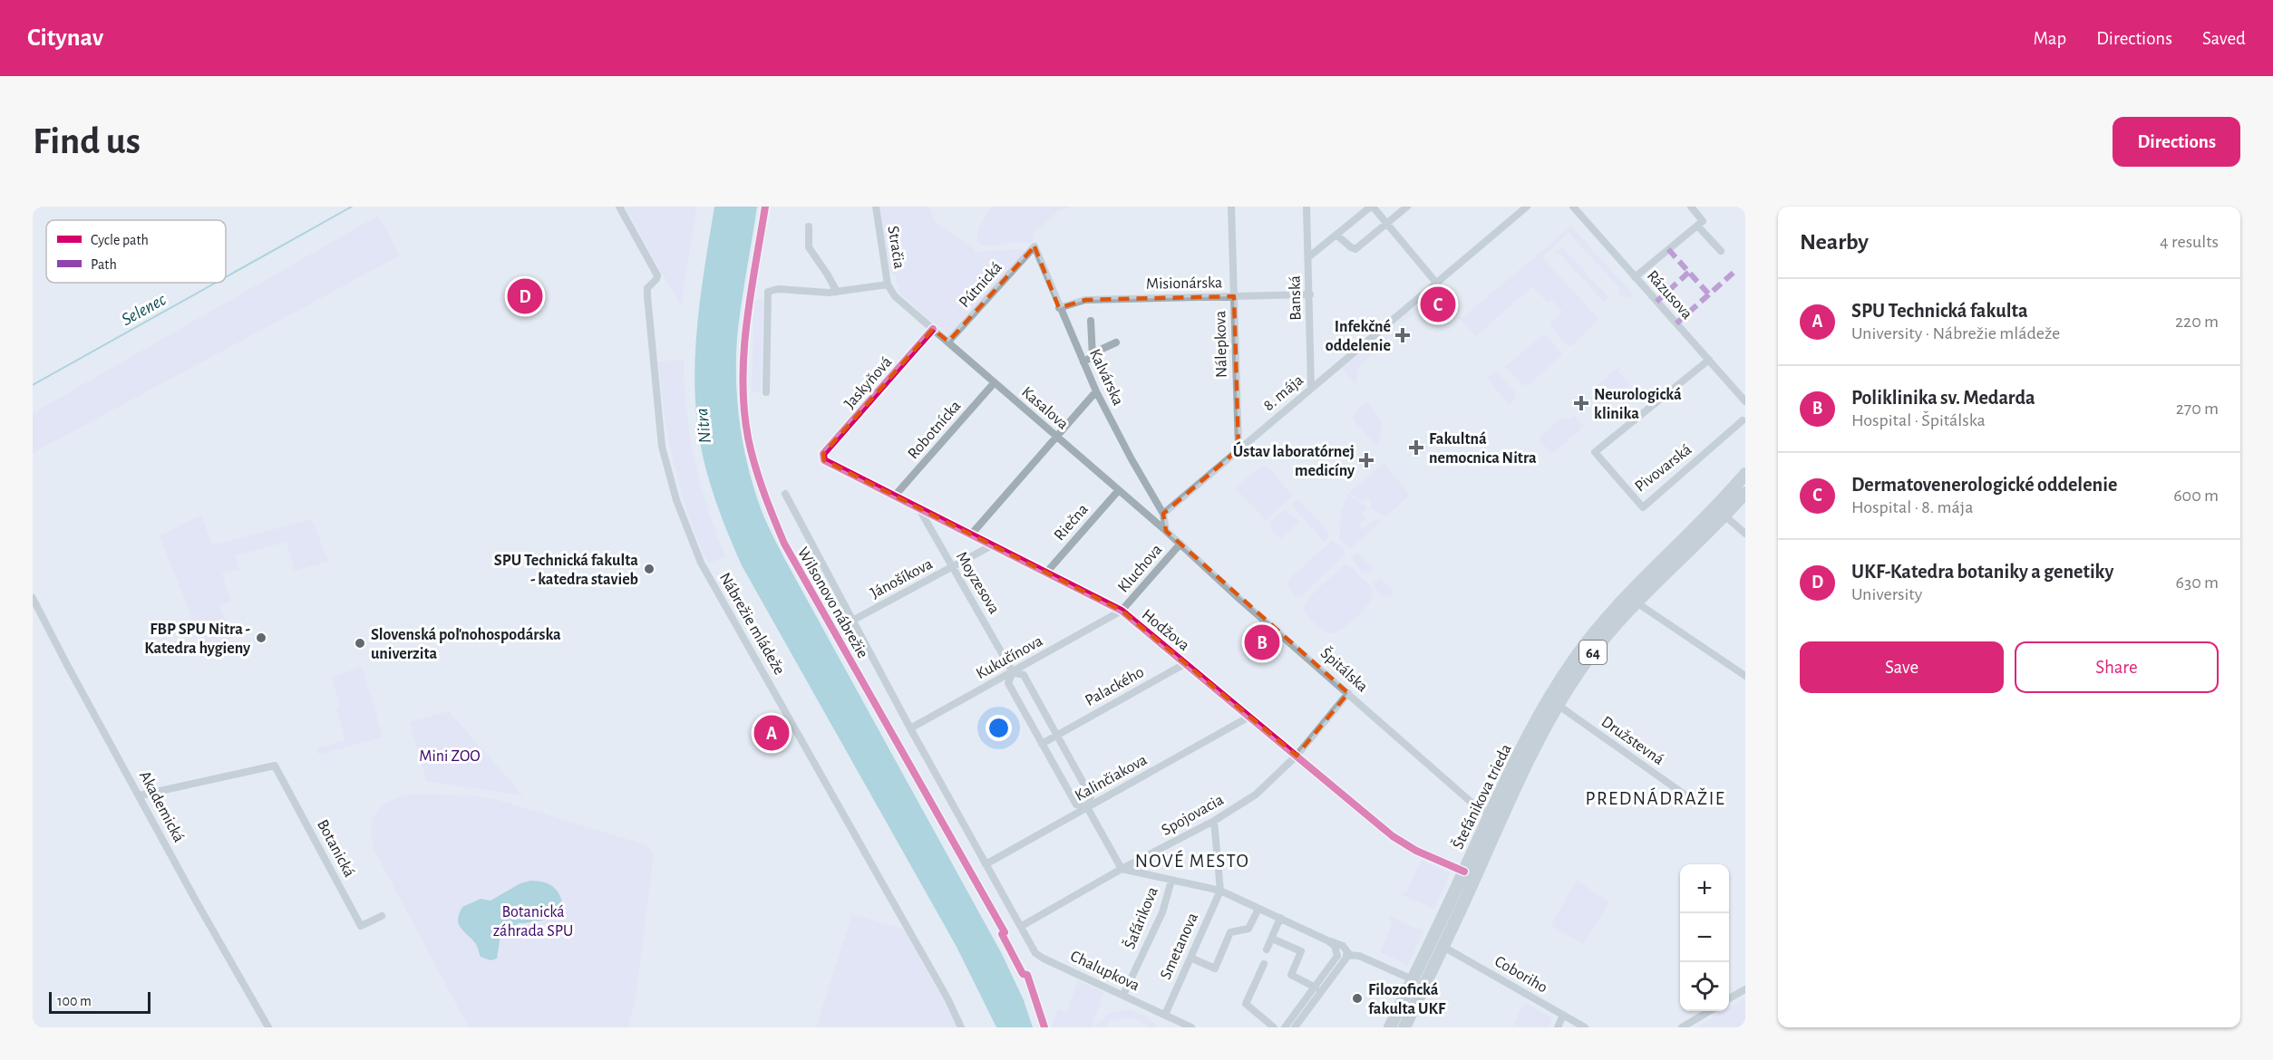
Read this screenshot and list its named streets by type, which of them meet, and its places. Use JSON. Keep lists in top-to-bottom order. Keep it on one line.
{"streets":{"main road":["64","Štefánikova trieda"],"street":["Stračia","Misionárska","Pútnická","Rázusova","Banská","Nálepkova","Kalvárska","Jaskyňová","8. mája","Kasalova","Robotnícka","Pivovarská","Riečna","Kluchova","Jánošíkova","Moyzesova","Wilsonovo nábrežie","Nábrežie mládeže","Hodžova","Kukučínova","Špitálska","Palackého","Družstevná","Kalinčiakova","Akademická","Spojovacia","Botanická","Šafárikova","Smetanova","Chalupkova","Coboriho"]},"crossings":[["Stračia","Kasalova"],["Misionárska","Banská"],["Misionárska","Nálepkova"],["Misionárska","Kalvárska"],["Pútnická","Kalvárska"],["Pútnická","Kasalova"],["Rázusova","Pivovarská"],["Banská","8. mája"],["Nálepkova","8. mája"],["Kalvárska","8. mája"],["Jaskyňová","Kasalova"],["Jaskyňová","Hodžova"],["Kasalova","Robotnícka"],["Kasalova","Riečna"],["Kasalova","Kluchova"],["Kasalova","Špitálska"],["Robotnícka","Hodžova"],["Riečna","Hodžova"],["Kluchova","Hodžova"],["Kluchova","Kukučínova"],["Kluchova","Špitálska"],["Jánošíkova","Moyzesova"],["Jánošíkova","Wilsonovo nábrežie"],["Jánošíkova","Hodžova"],["Moyzesova","Hodžova"],["Moyzesova","Kukučínova"],["Moyzesova","Palackého"],["Moyzesova","Kalinčiakova"],["Moyzesova","Spojovacia"],["Wilsonovo nábrežie","Kukučínova"],["Wilsonovo nábrežie","Kalinčiakova"],["Wilsonovo nábrežie","Spojovacia"],["Wilsonovo nábrežie","Chalupkova"],["Hodžova","Kukučínova"],["Hodžova","Palackého"],["Hodžova","Kalinčiakova"],["Hodžova","Štefánikova trieda"],["Hodžova","Spojovacia"],["Špitálska","Štefánikova trieda"],["Špitálska","Spojovacia"],["Družstevná","Štefánikova trieda"],["Štefánikova trieda","Coboriho"],["Akademická","Botanická"],["Spojovacia","Chalupkova"],["Šafárikova","Chalupkova"],["Smetanova","Chalupkova"]],"districts":["PREDNÁDRAŽIE","NOVÉ MESTO"],"water":["Selenec","Nitra"],"parks":["Mini ZOO","Botanická záhrada SPU"],"places":{"health":["Infekčné oddelenie","Neurologická klinika","Fakultná nemocnica Nitra","Ústav laboratórnej medicíny"],"other":["SPU Technická fakulta - katedra stavieb","FBP SPU Nitra - Katedra hygieny","Slovenská poľnohospodárska univerzita","Filozofická fakulta UKF"]},"legend":["Cycle path","Path"],"scale_bar":"100 m","page":{"header":"Citynav","nav":["Map","Directions","Saved"],"buttons":["Directions",["Save","Share"]],"title":"Find us","heading":["Nearby","4 results"],"pins":["D","C","B","A"],"list":[{"mark":"A","name":"SPU Technická fakulta","note":"University · Nábrežie mládeže","value":"220 m"},{"mark":"B","name":"Poliklinika sv. Medarda","note":"Hospital · Špitálska","value":"270 m"},{"mark":"C","name":"Dermatovenerologické oddelenie","note":"Hospital · 8. mája","value":"600 m"},{"mark":"D","name":"UKF-Katedra botaniky a genetiky","note":"University","value":"630 m"}],"map_buttons":["+","−"],"scale":"100 m"}}
